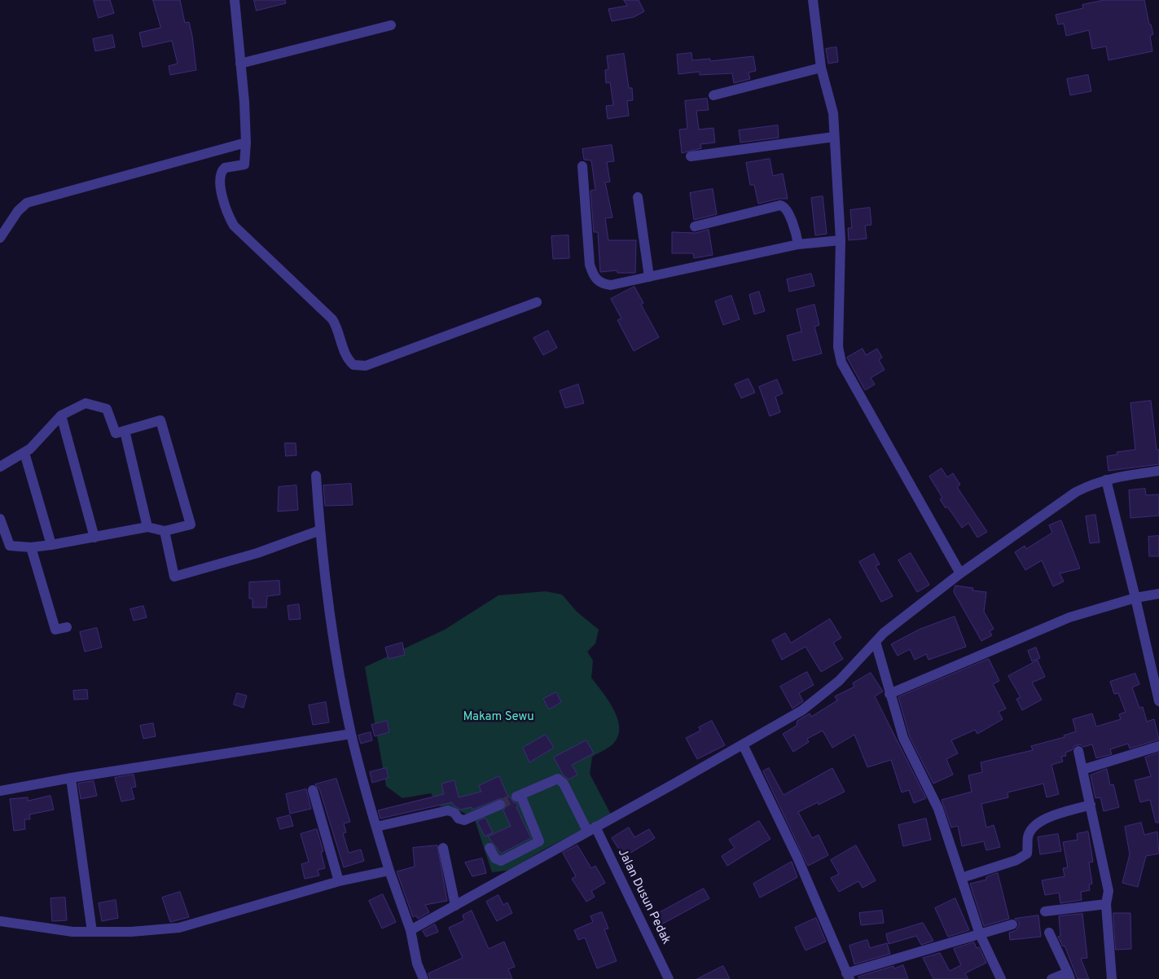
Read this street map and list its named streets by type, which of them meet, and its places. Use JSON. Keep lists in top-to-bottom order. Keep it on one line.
{"streets":{"street":["Jalan Dusun Pedak"]},"parks":["Makam Sewu"]}
